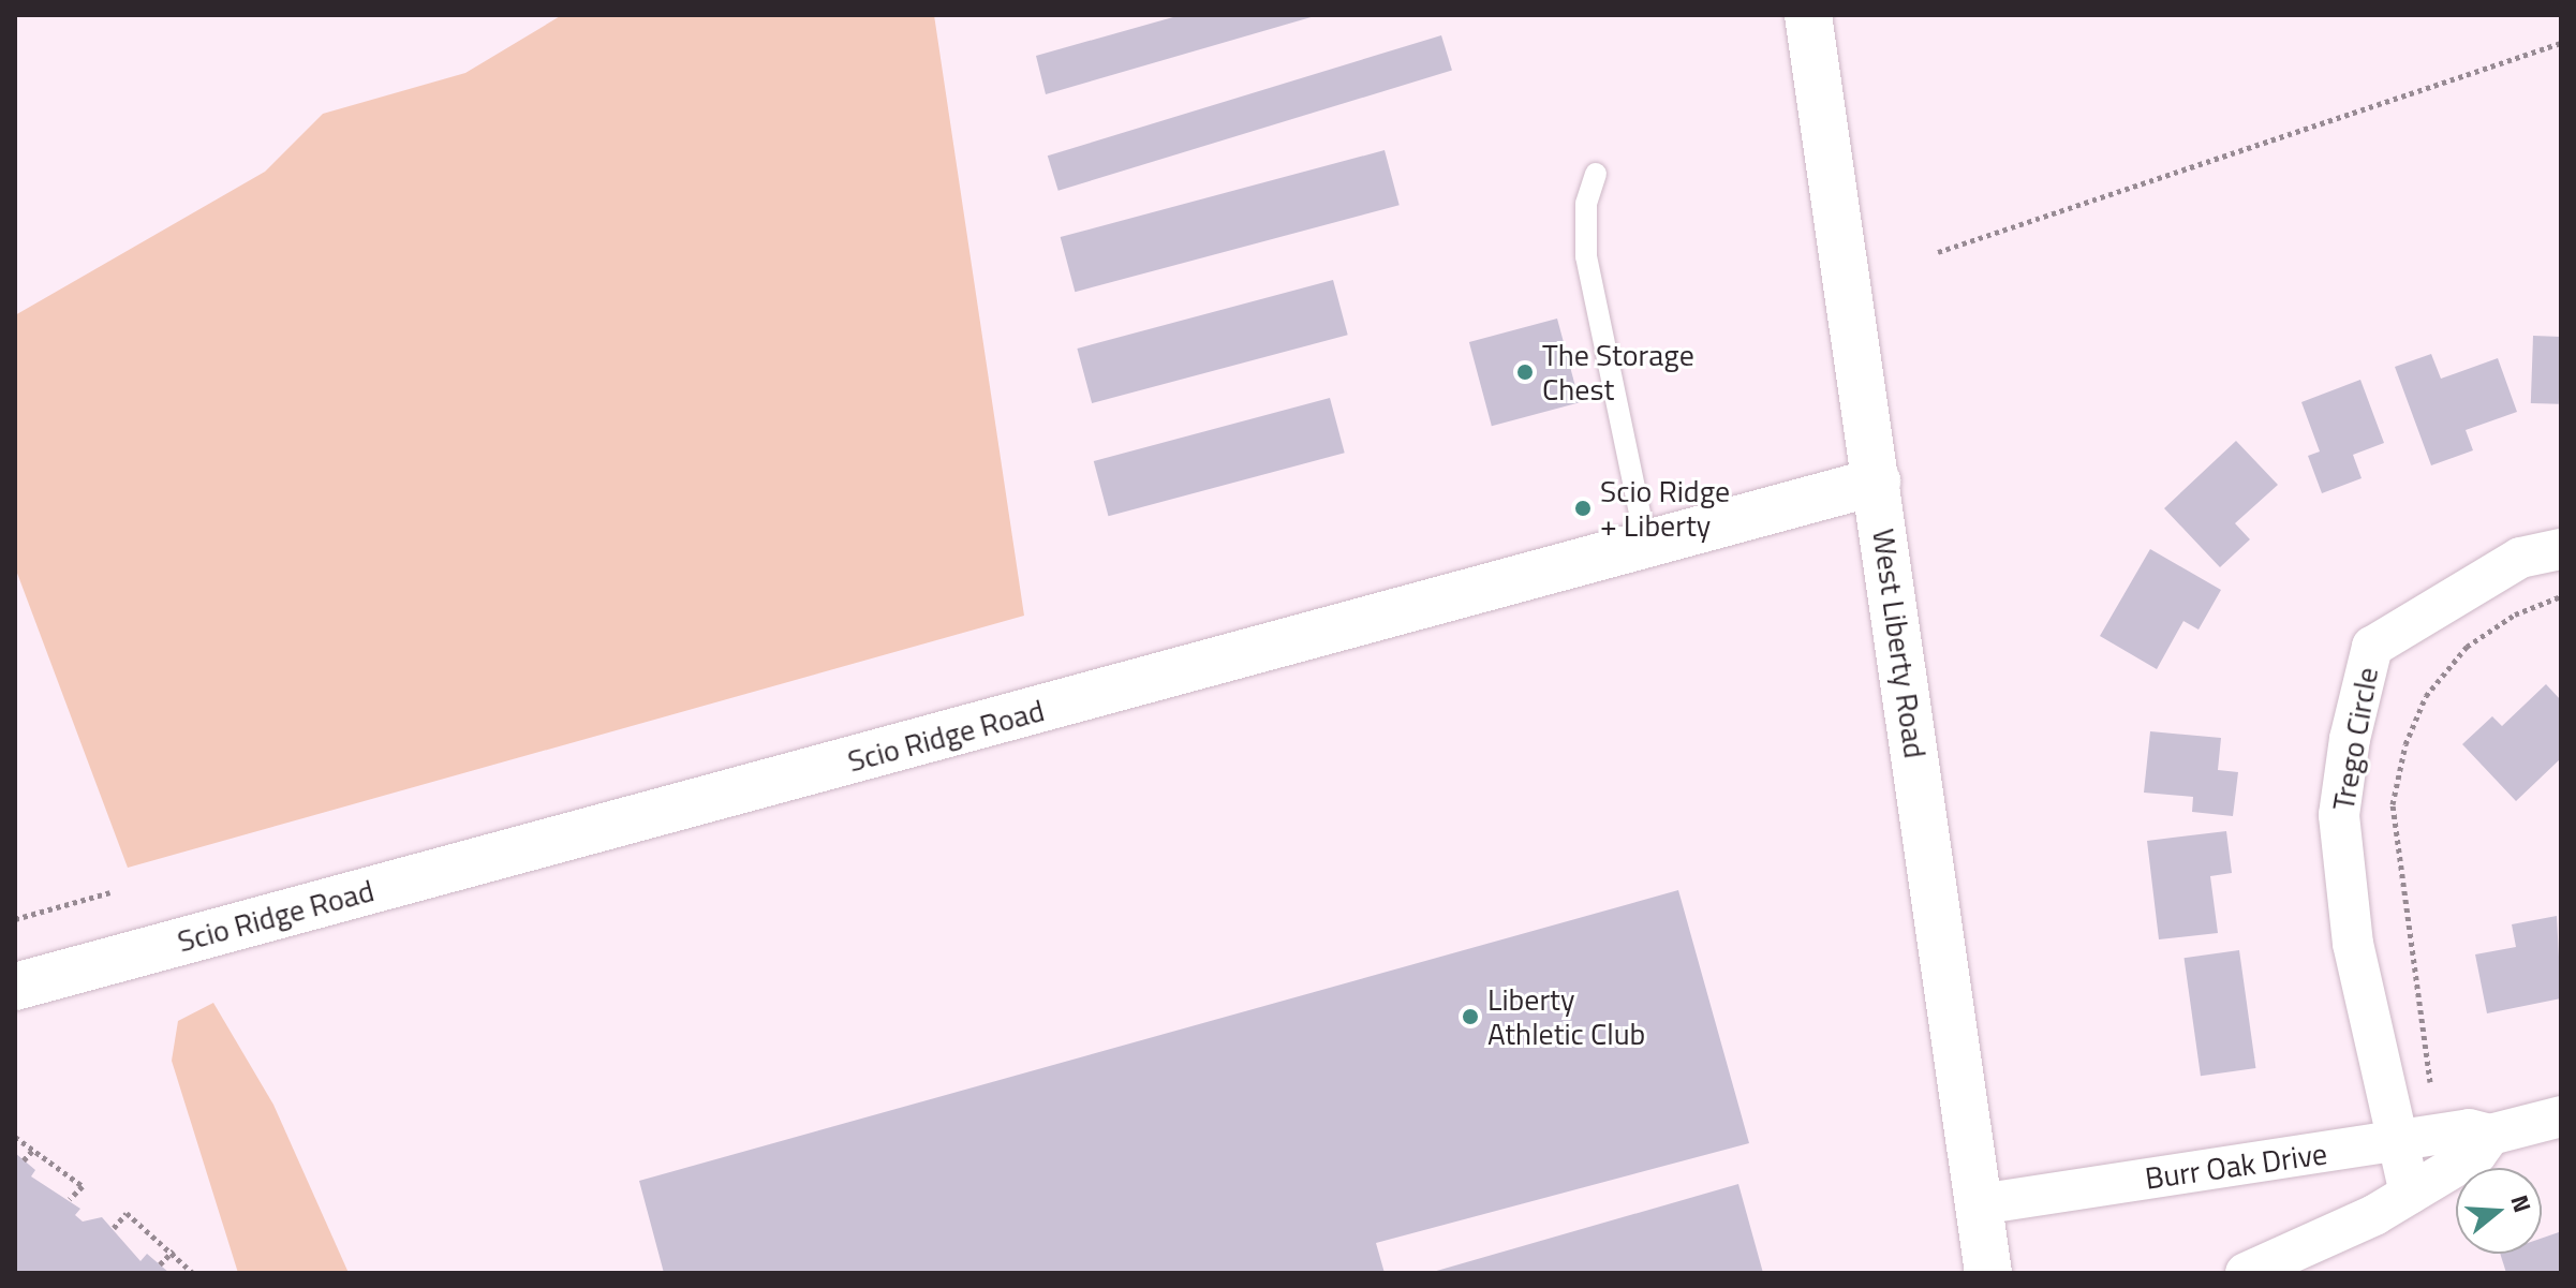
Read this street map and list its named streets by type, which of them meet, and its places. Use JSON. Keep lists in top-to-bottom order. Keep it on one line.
{"streets":{"street":["West Liberty Road","Scio Ridge Road","Trego Circle","Burr Oak Drive"]},"crossings":[["West Liberty Road","Scio Ridge Road"],["West Liberty Road","Burr Oak Drive"],["Trego Circle","Burr Oak Drive"]],"places":["The Storage Chest","Scio Ridge + Liberty","Liberty Athletic Club"],"north":"right"}
